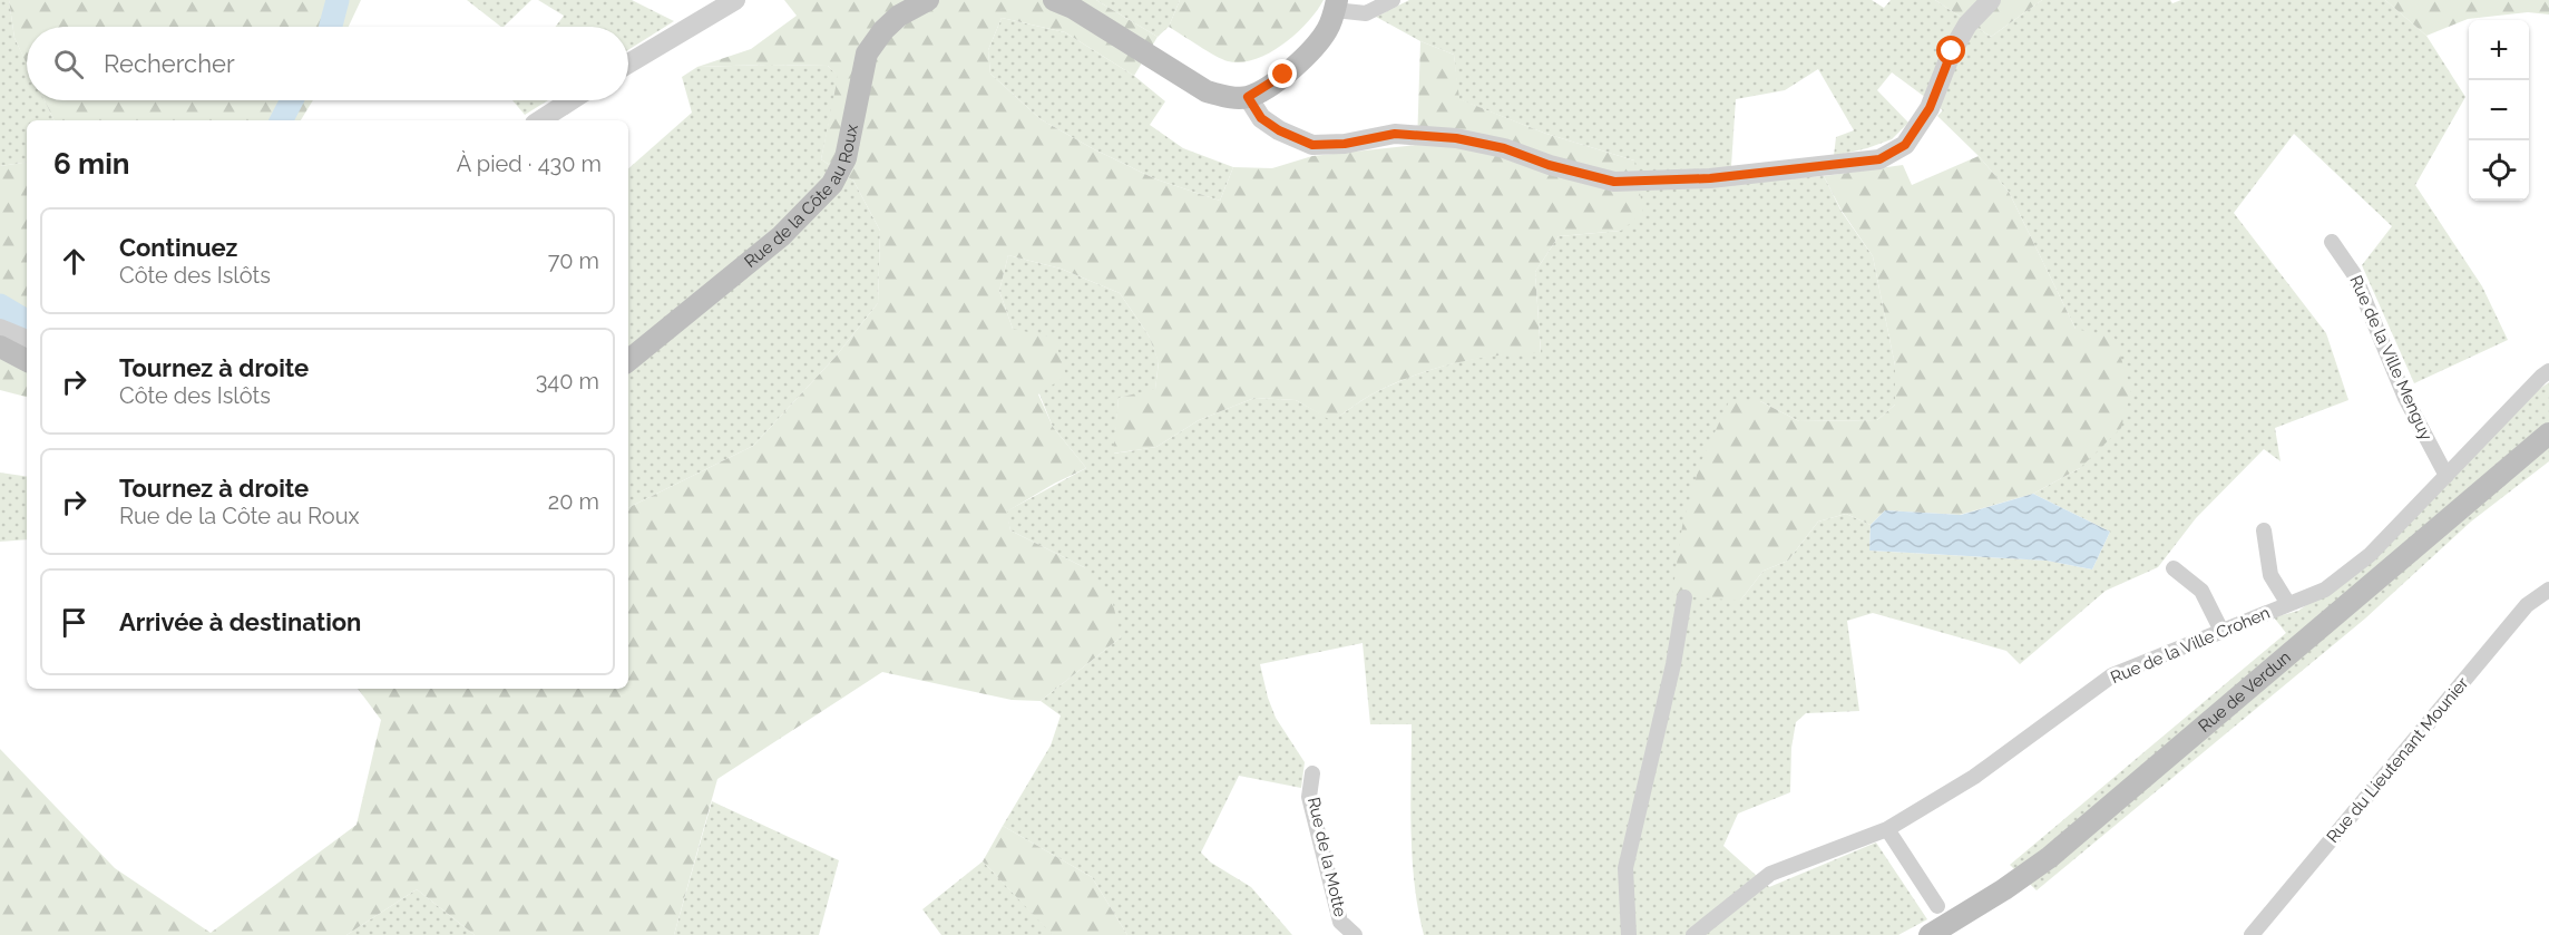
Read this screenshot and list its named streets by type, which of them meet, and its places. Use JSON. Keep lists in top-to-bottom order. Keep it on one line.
{"streets":{"main road":["Rue de la Côte au Roux","Rue de Verdun"],"street":["Rue de la Ville Menguy","Rue de la Ville Crohen","Rue du Lieutenant Mounier","Rue de la Motte"]},"crossings":[["Rue de la Ville Menguy","Rue de la Ville Crohen"]],"page":{"map_buttons":["+","−"],"search":"Rechercher","heading":["6 min","À pied · 430 m"],"list":[["Continuez","Côte des Islôts","70 m"],["Tournez à droite","Côte des Islôts","340 m"],["Tournez à droite","Rue de la Côte au Roux","20 m"],"Arrivée à destination"]}}
